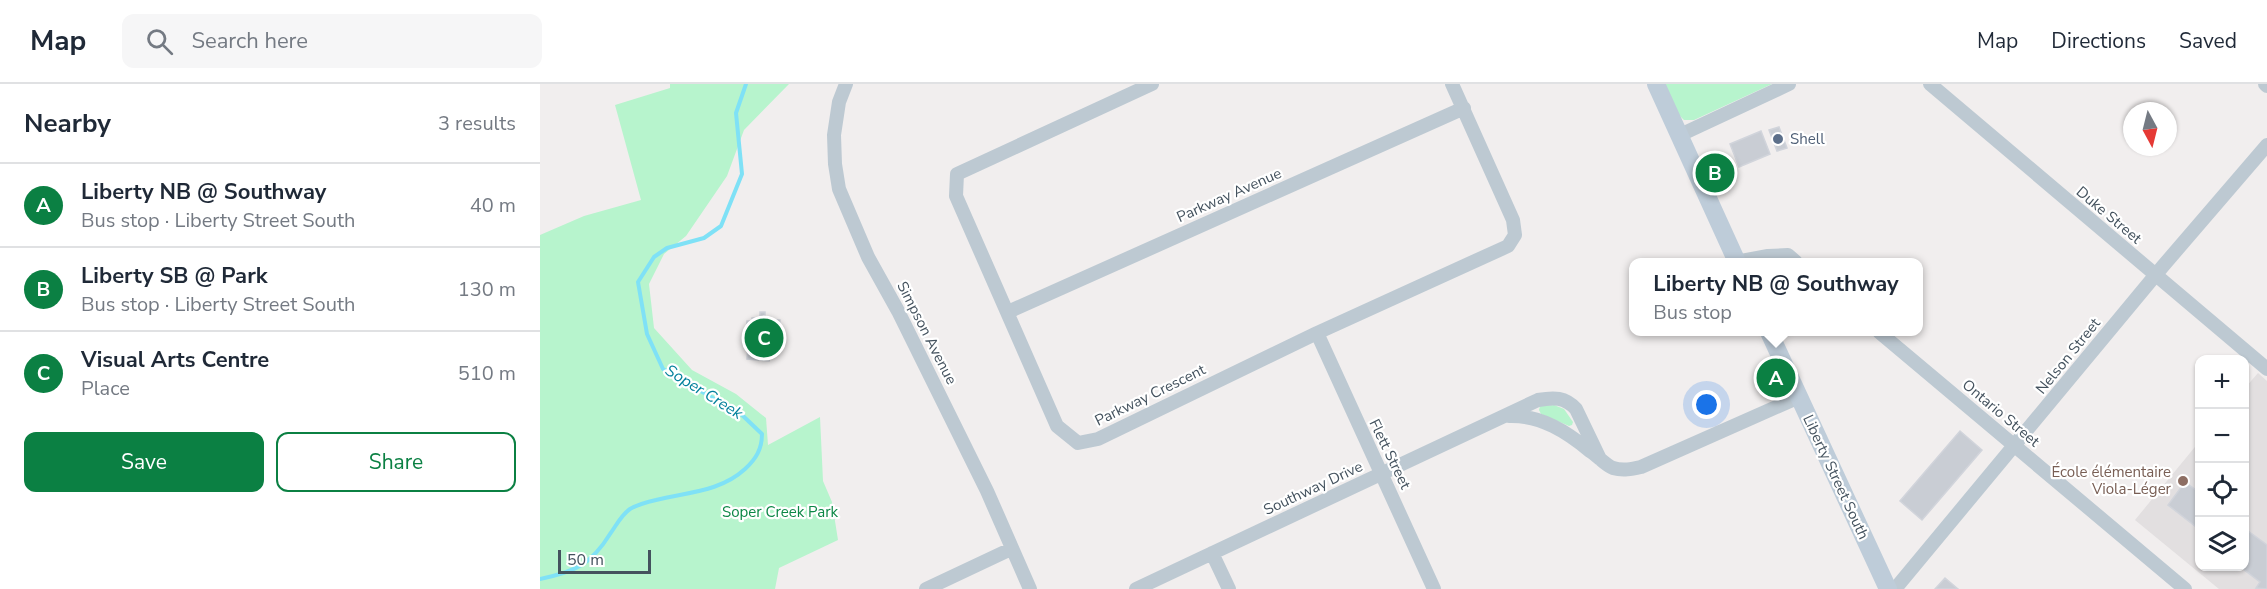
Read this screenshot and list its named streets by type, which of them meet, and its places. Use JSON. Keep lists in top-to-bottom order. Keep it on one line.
{"streets":{"main road":["Liberty Street South"],"street":["Parkway Avenue","Duke Street","Simpson Avenue","Nelson Street","Parkway Crescent","Ontario Street","Flett Street","Southway Drive"]},"crossings":[["Parkway Avenue","Parkway Crescent"],["Duke Street","Nelson Street"],["Nelson Street","Ontario Street"],["Parkway Crescent","Flett Street"],["Flett Street","Southway Drive"]],"water":["Soper Creek"],"parks":["Soper Creek Park"],"places":["Shell","École élémentaire Viola-Léger"],"scale_bar":"50 m","north":"bottom","page":{"header":"Map","search":"Search here","nav":["Map","Directions","Saved"],"heading":["Nearby","3 results"],"pins":["B","C","A"],"list":[{"mark":"A","name":"Liberty NB @ Southway","note":"Bus stop · Liberty Street South","value":"40 m"},{"mark":"B","name":"Liberty SB @ Park","note":"Bus stop · Liberty Street South","value":"130 m"},{"mark":"C","name":"Visual Arts Centre","note":"Place","value":"510 m"}],"popup":["Liberty NB @ Southway","Bus stop"],"map_buttons":["+","−"],"buttons":["Save","Share"],"scale":"50 m"}}
